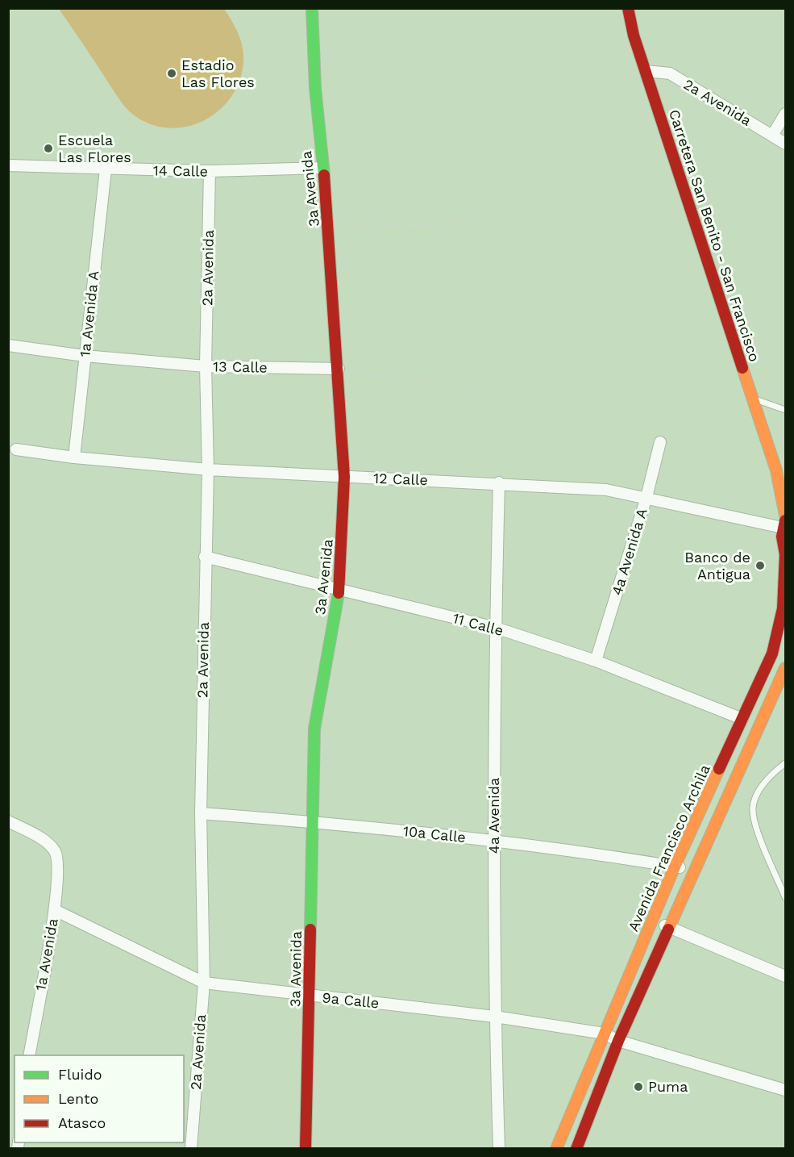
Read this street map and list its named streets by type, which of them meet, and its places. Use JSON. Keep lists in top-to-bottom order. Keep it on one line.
{"streets":{"main road":["3a Avenida","Carretera San Benito - San Francisco","Avenida Francisco Archila"],"street":["2a Avenida","14 Calle","1a Avenida A","13 Calle","12 Calle","4a Avenida A","11 Calle","4a Avenida","10a Calle","1a Avenida","9a Calle"]},"crossings":[["2a Avenida","14 Calle"],["2a Avenida","Carretera San Benito - San Francisco"],["2a Avenida","13 Calle"],["2a Avenida","12 Calle"],["2a Avenida","11 Calle"],["2a Avenida","10a Calle"],["2a Avenida","9a Calle"],["14 Calle","3a Avenida"],["14 Calle","1a Avenida A"],["3a Avenida","13 Calle"],["3a Avenida","12 Calle"],["3a Avenida","11 Calle"],["3a Avenida","10a Calle"],["3a Avenida","9a Calle"],["1a Avenida A","13 Calle"],["1a Avenida A","12 Calle"],["12 Calle","4a Avenida A"],["12 Calle","4a Avenida"],["12 Calle","Avenida Francisco Archila"],["4a Avenida A","11 Calle"],["11 Calle","4a Avenida"],["11 Calle","Avenida Francisco Archila"],["4a Avenida","10a Calle"],["4a Avenida","9a Calle"],["10a Calle","Avenida Francisco Archila"],["Avenida Francisco Archila","9a Calle"],["1a Avenida","9a Calle"]],"places":["Estadio Las Flores","Escuela Las Flores","Banco de Antigua","Puma"],"legend":["Fluido","Lento","Atasco"]}
